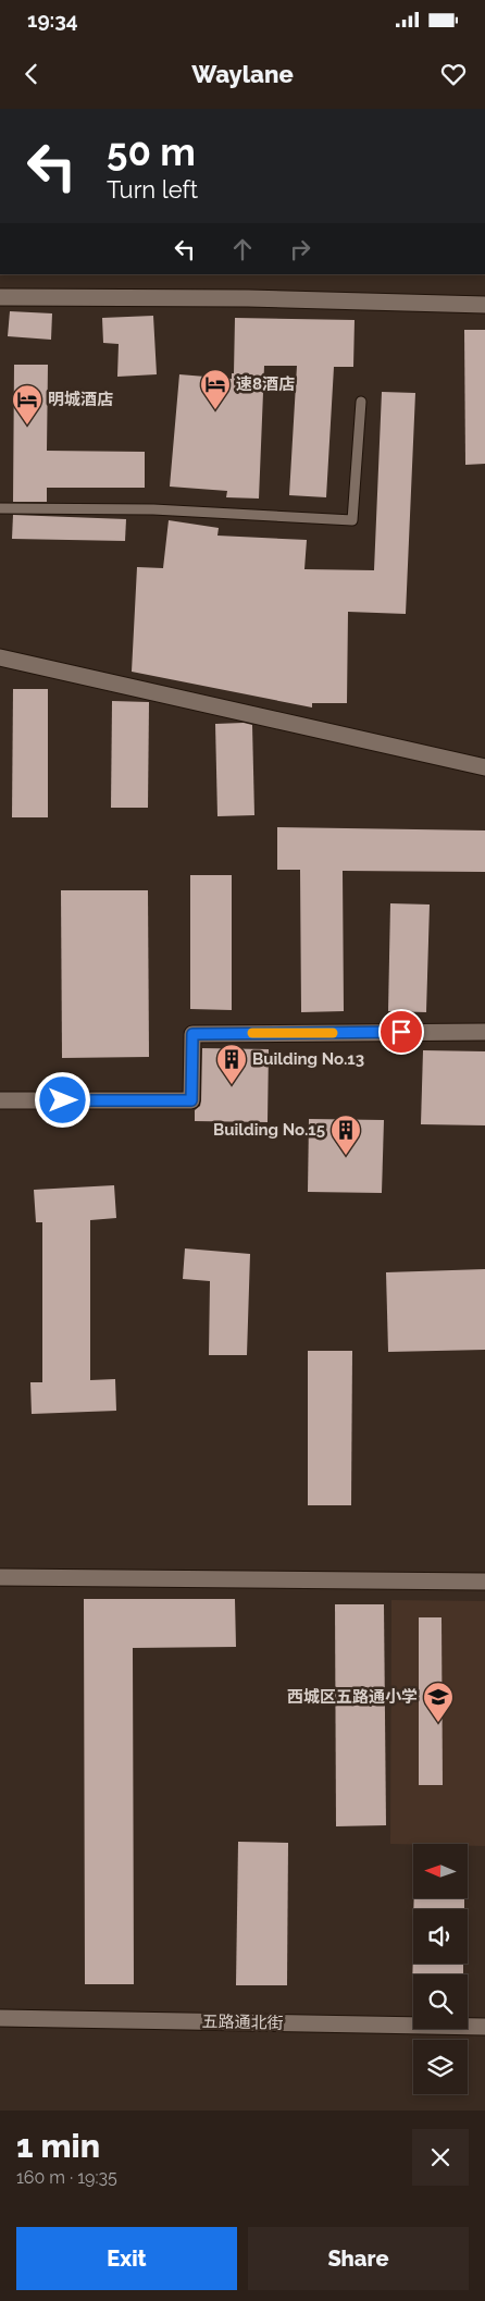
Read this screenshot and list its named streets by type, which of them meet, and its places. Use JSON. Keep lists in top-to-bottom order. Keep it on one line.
{"streets":{"street":["五路通北街"]},"places":{"hotel":["速8酒店","明城酒店"],"building":["Building No.13","Building No.15"],"school or university":["西城区五路通小学"]},"north":"left","page":{"status":"19:34","header":"Waylane","turn":["50 m","Turn left"],"heading":["1 min","160 m · 19:35"],"buttons":["Exit","Share"]}}
